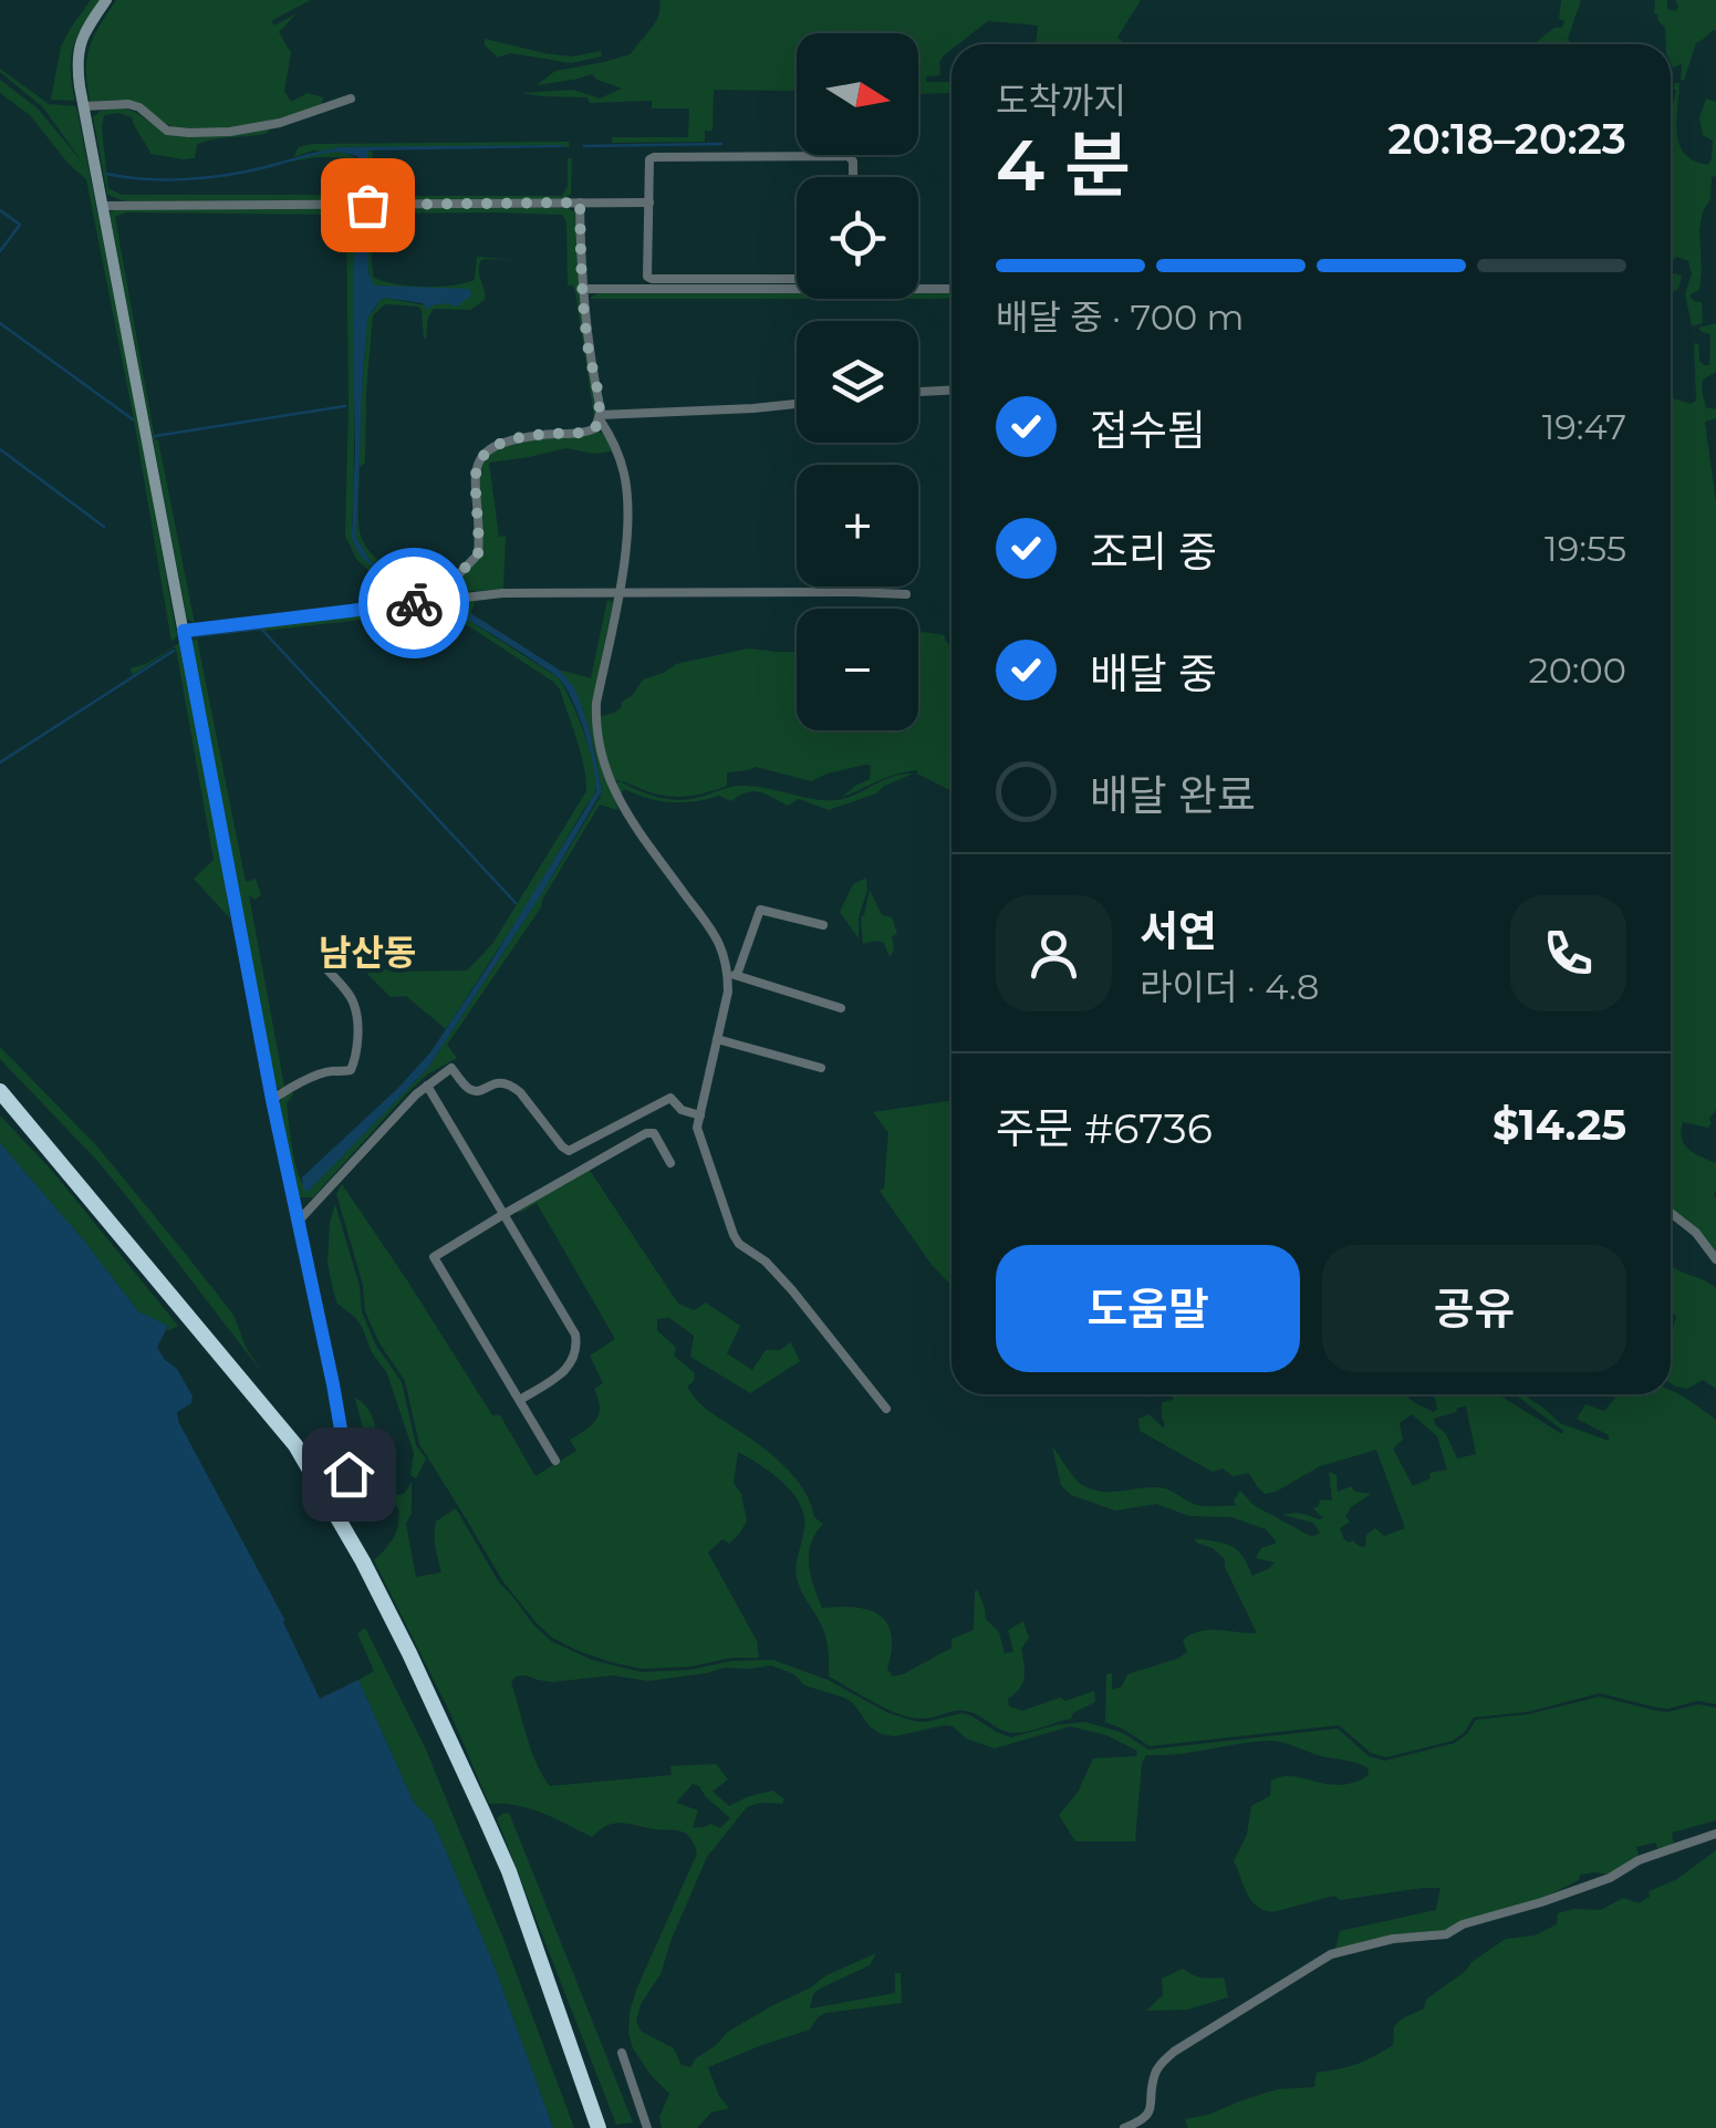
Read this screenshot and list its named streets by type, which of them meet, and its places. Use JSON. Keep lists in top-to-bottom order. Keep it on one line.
{"districts":["남산동"],"north":"right","page":{"map_buttons":["+","−"],"heading":["4 분","도착까지","20:18–20:23"],"panel":["서연","라이더 · 4.8","주문 #6736","$14.25"],"bar":"배달 중 · 700 m","list":[["접수됨","19:47"],["조리 중","19:55"],["배달 중","20:00"],"배달 완료"],"buttons":["도움말","공유"]}}
